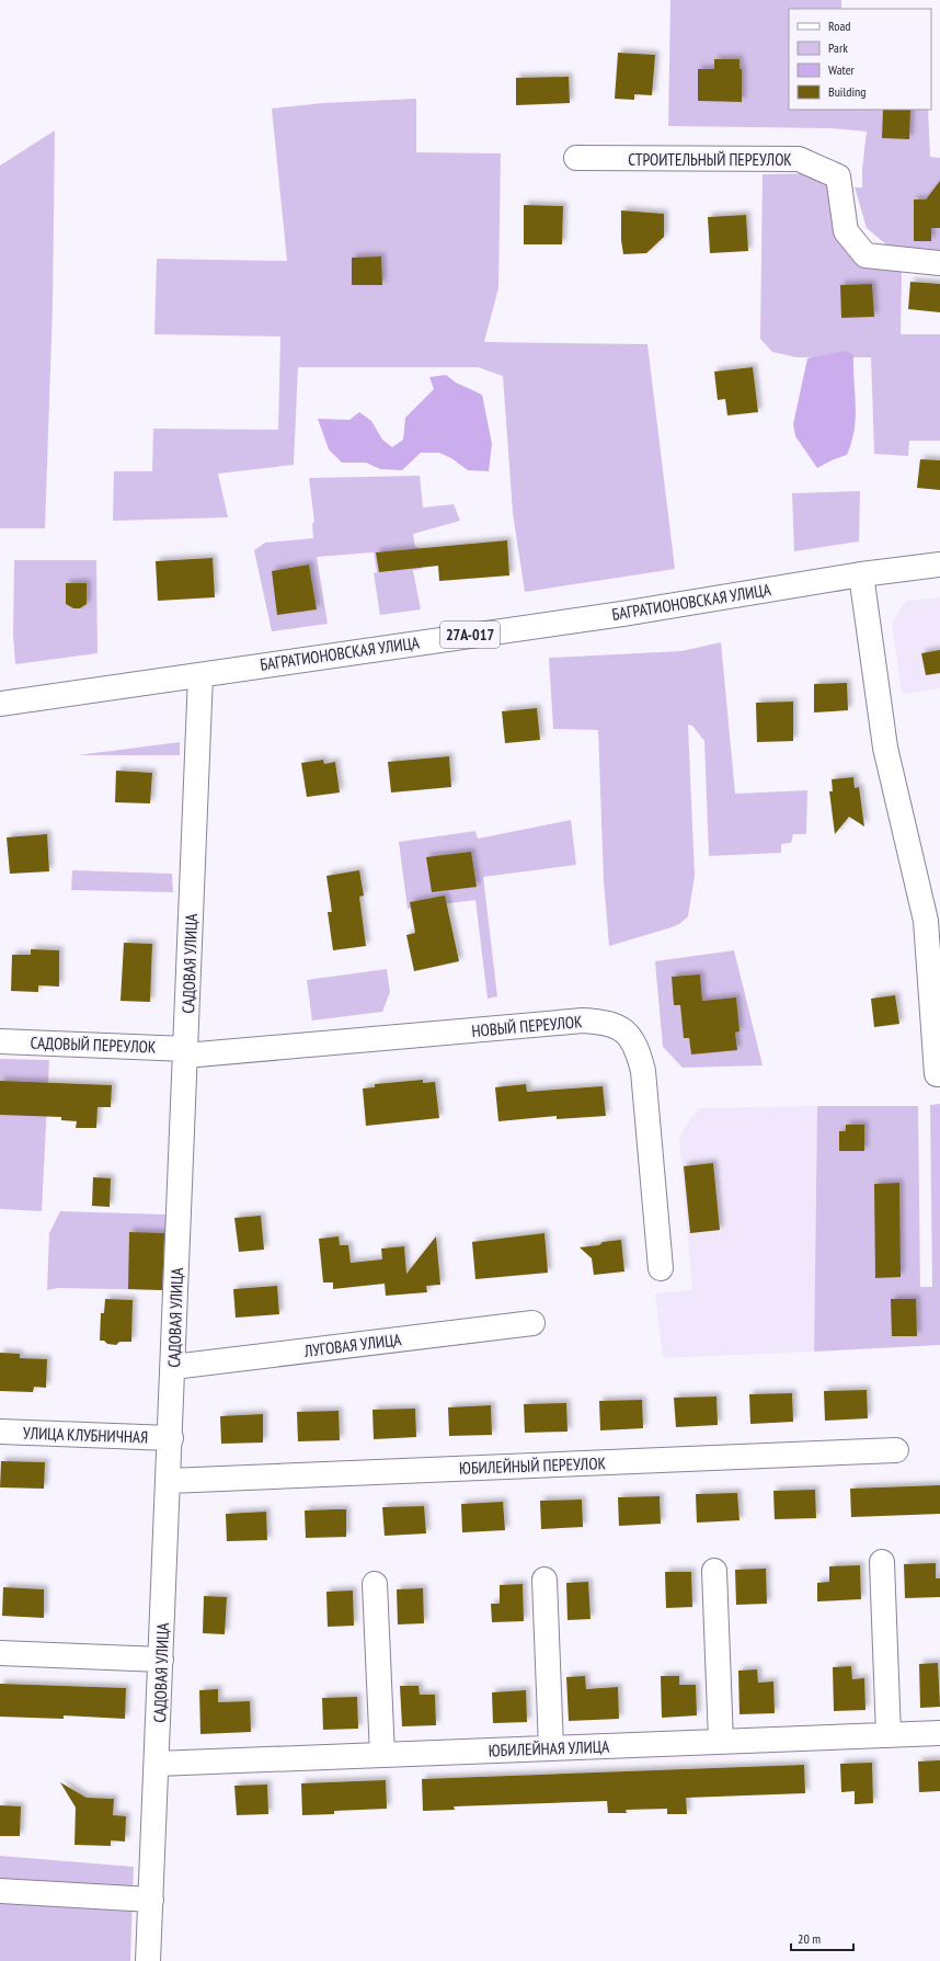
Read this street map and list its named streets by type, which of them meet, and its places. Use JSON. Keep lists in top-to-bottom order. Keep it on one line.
{"streets":{"street":["СТРОИТЕЛЬНЫЙ ПЕРЕУЛОК","БАГРАТИОНОВСКАЯ УЛИЦА","27А-017","САДОВАЯ УЛИЦА","НОВЫЙ ПЕРЕУЛОК","САДОВЫЙ ПЕРЕУЛОК","ЛУГОВАЯ УЛИЦА","УЛИЦА КЛУБНИЧНАЯ","ЮБИЛЕЙНЫЙ ПЕРЕУЛОК","ЮБИЛЕЙНАЯ УЛИЦА"]},"crossings":[["БАГРАТИОНОВСКАЯ УЛИЦА","САДОВАЯ УЛИЦА"],["САДОВАЯ УЛИЦА","НОВЫЙ ПЕРЕУЛОК"],["САДОВАЯ УЛИЦА","САДОВЫЙ ПЕРЕУЛОК"],["САДОВАЯ УЛИЦА","ЛУГОВАЯ УЛИЦА"],["САДОВАЯ УЛИЦА","УЛИЦА КЛУБНИЧНАЯ"],["САДОВАЯ УЛИЦА","ЮБИЛЕЙНЫЙ ПЕРЕУЛОК"],["САДОВАЯ УЛИЦА","ЮБИЛЕЙНАЯ УЛИЦА"],["НОВЫЙ ПЕРЕУЛОК","САДОВЫЙ ПЕРЕУЛОК"]],"legend":["Road","Park","Water","Building"],"scale_bar":"20 m"}
